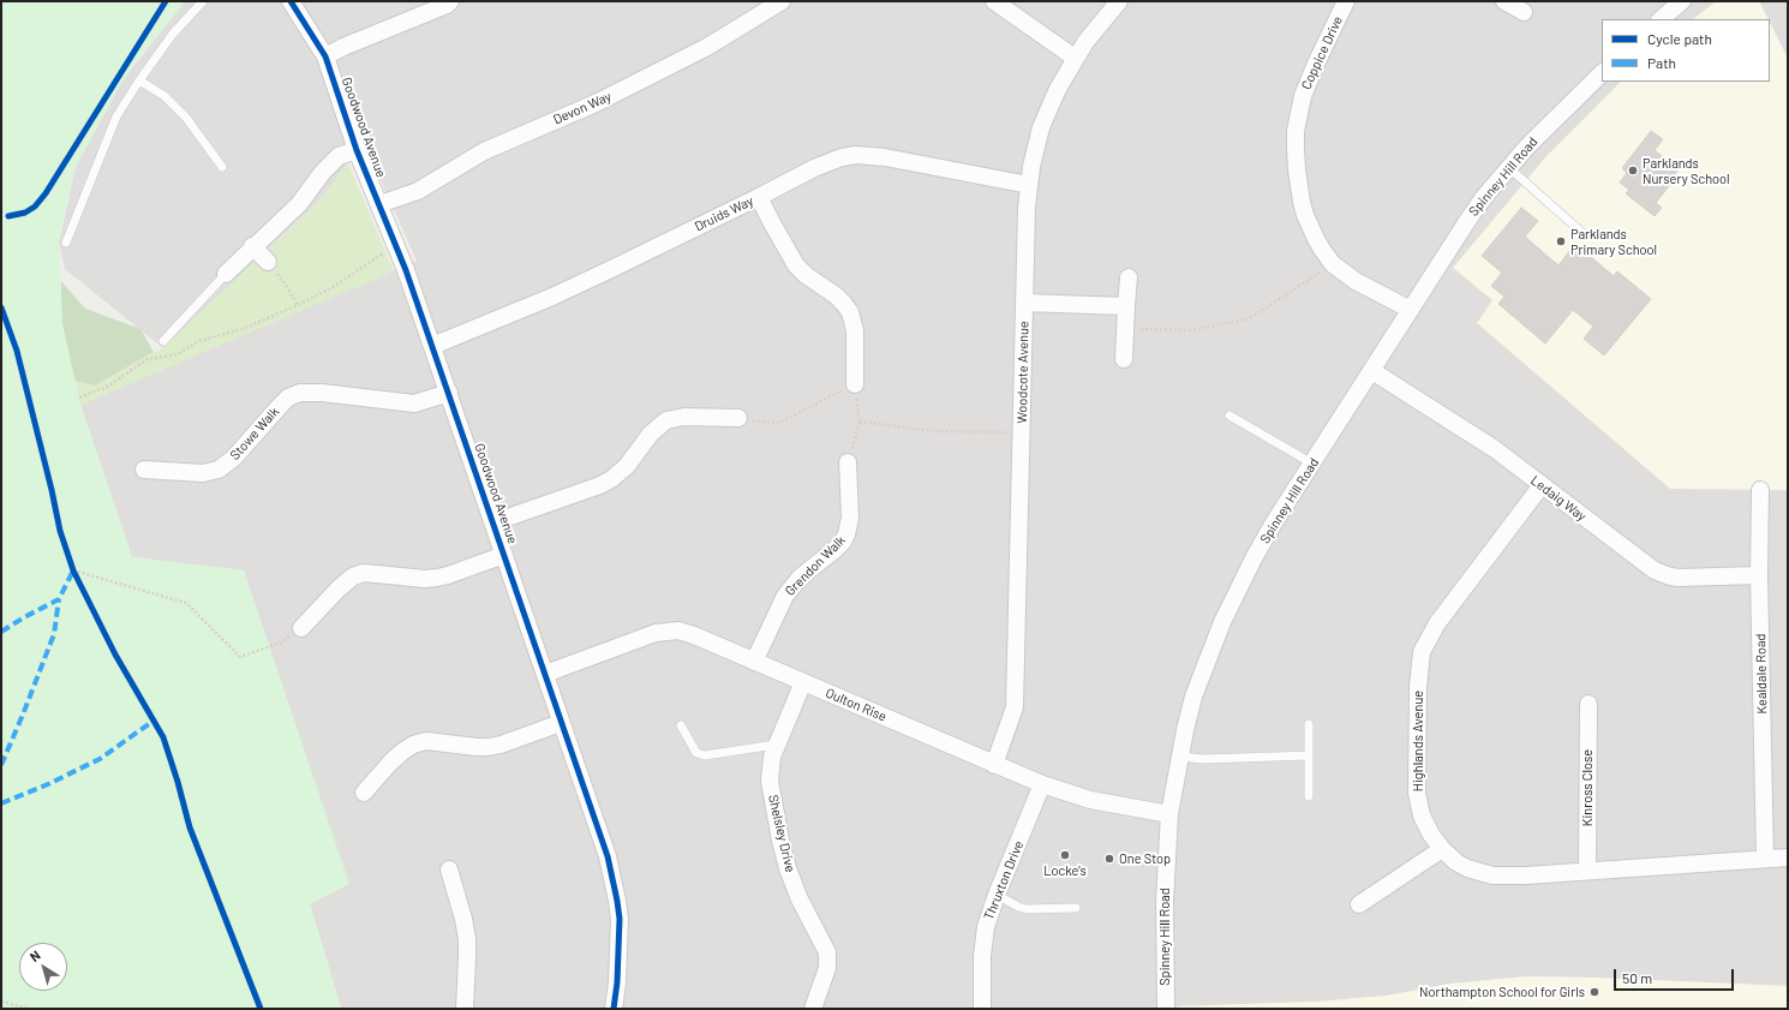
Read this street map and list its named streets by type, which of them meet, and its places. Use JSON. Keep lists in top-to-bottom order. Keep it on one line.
{"streets":{"street":["Coppice Drive","Devon Way","Goodwood Avenue","Spinney Hill Road","Druids Way","Woodcote Avenue","Stowe Walk","Ledaig Way","Grendon Walk","Kealdale Road","Oulton Rise","Highlands Avenue","Kinross Close","Shelsley Drive","Thruxton Drive"]},"crossings":[["Coppice Drive","Spinney Hill Road"],["Devon Way","Goodwood Avenue"],["Goodwood Avenue","Druids Way"],["Goodwood Avenue","Stowe Walk"],["Goodwood Avenue","Oulton Rise"],["Spinney Hill Road","Ledaig Way"],["Spinney Hill Road","Oulton Rise"],["Druids Way","Woodcote Avenue"],["Woodcote Avenue","Oulton Rise"],["Ledaig Way","Kealdale Road"],["Ledaig Way","Highlands Avenue"],["Grendon Walk","Oulton Rise"],["Kealdale Road","Highlands Avenue"],["Oulton Rise","Shelsley Drive"],["Oulton Rise","Thruxton Drive"],["Highlands Avenue","Kinross Close"]],"places":["Parklands Nursery School","Parklands Primary School","Locke's","One Stop","Northampton School for Girls"],"legend":["Cycle path","Path"],"scale_bar":"50 m","north":"top left"}
